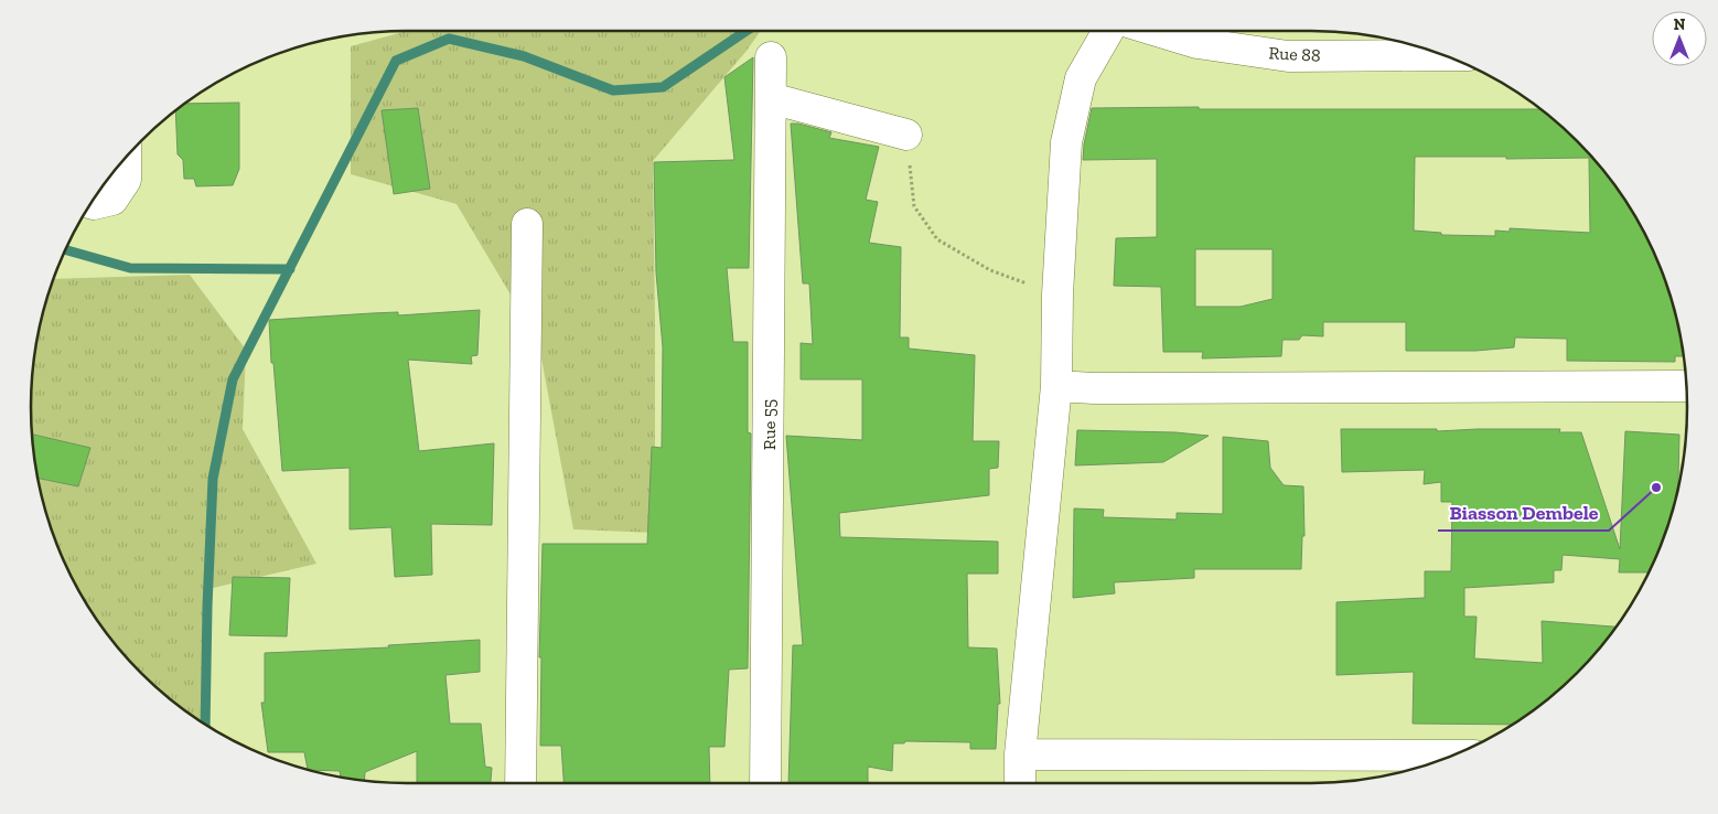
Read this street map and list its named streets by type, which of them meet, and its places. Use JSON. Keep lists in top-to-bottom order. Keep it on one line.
{"streets":{"street":["Rue 88","Rue 55"]},"places":["Biasson Dembele"],"north":"top"}
